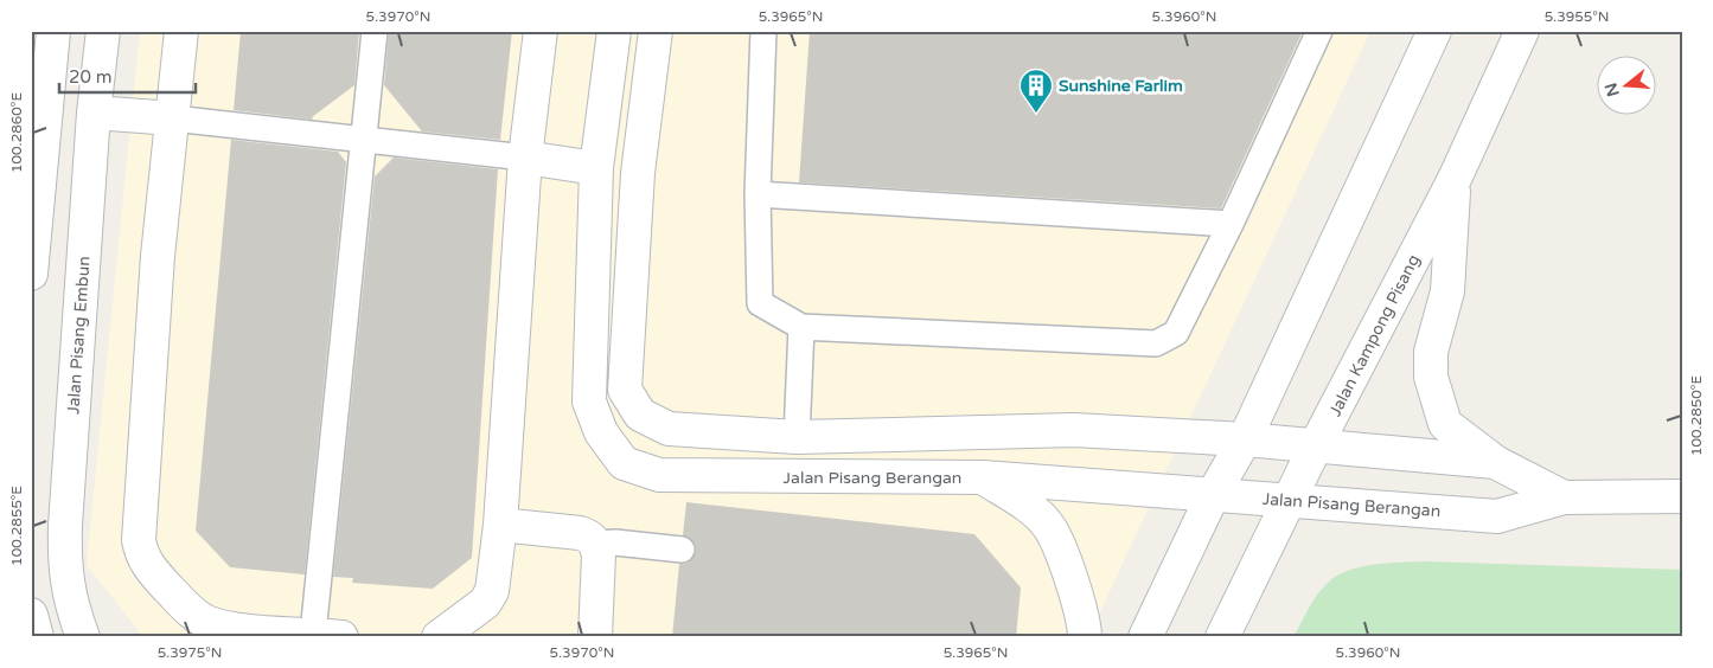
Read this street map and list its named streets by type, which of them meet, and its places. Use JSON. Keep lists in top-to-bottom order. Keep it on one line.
{"streets":{"street":["Jalan Pisang Embun","Jalan Kampong Pisang","Jalan Pisang Berangan"]},"crossings":[["Jalan Kampong Pisang","Jalan Pisang Berangan"]],"places":{"building":["Sunshine Farlim"]},"scale_bar":"20 m","north":"left","coordinates":["5.3970°N","5.3965°N","5.3960°N","5.3955°N","100.2860°E","100.2850°E","100.2855°E","5.3975°N"]}
